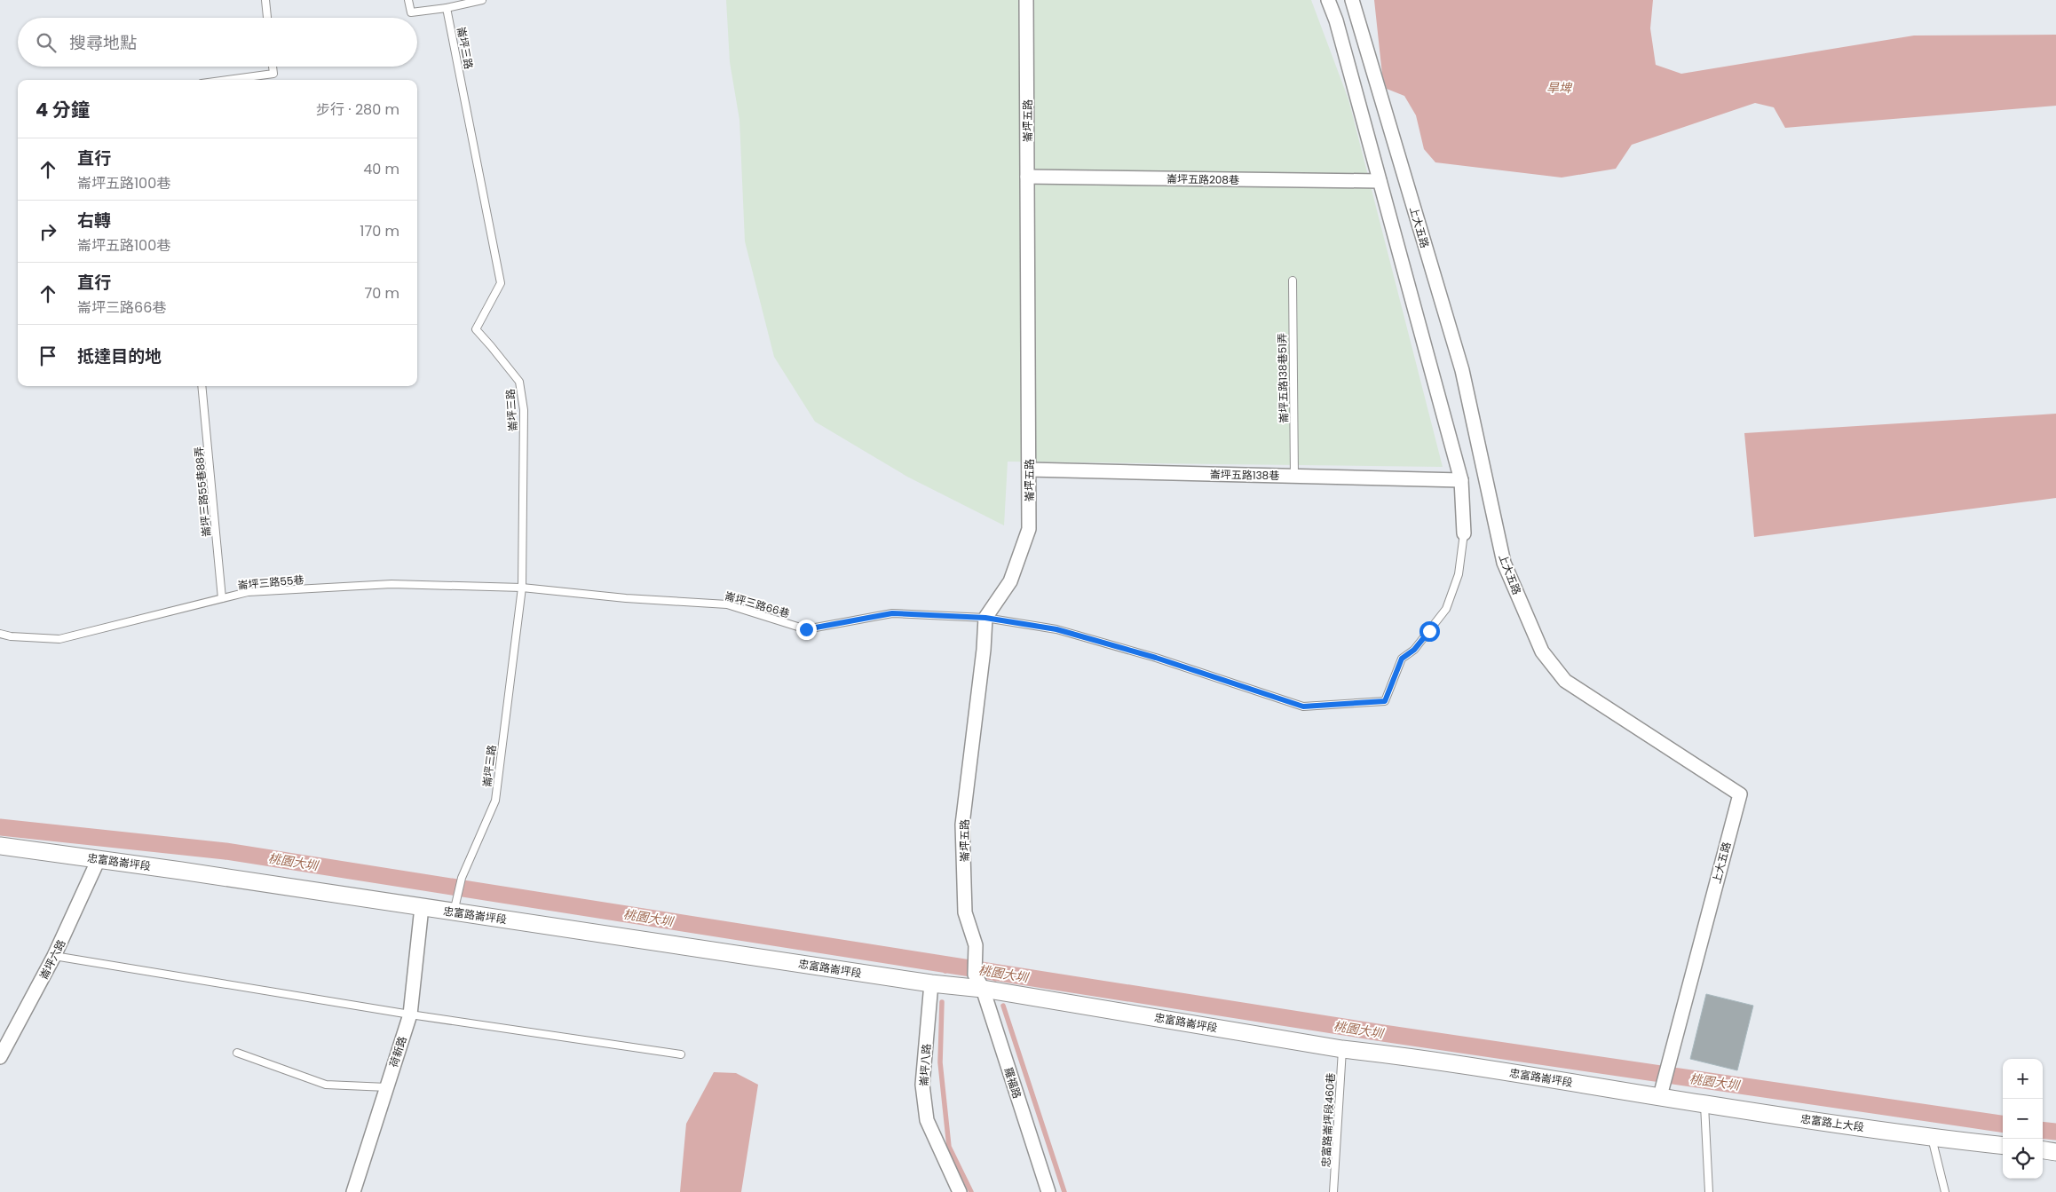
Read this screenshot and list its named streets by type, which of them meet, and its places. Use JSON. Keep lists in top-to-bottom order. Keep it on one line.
{"streets":{"street":["崙坪五路","崙坪五路208巷","上大五路","崙坪五路138巷","忠富路崙坪段","崙坪六路","荷新路","崙坪八路","羅福路","忠富路上大段"],"lane":["崙坪三路","崙坪五路138巷51弄","崙坪三路55巷88弄","崙坪三路55巷","崙坪三路66巷","忠富路崙坪段460巷"]},"crossings":[["崙坪三路","崙坪三路55巷"],["崙坪三路","崙坪三路66巷"],["崙坪三路","忠富路崙坪段"],["崙坪五路","崙坪五路208巷"],["崙坪五路","崙坪五路138巷"],["崙坪五路","崙坪三路66巷"],["崙坪五路","忠富路崙坪段"],["崙坪五路","羅福路"],["上大五路","忠富路崙坪段"],["上大五路","忠富路上大段"],["崙坪五路138巷51弄","崙坪五路138巷"],["崙坪三路55巷88弄","崙坪三路55巷"],["崙坪三路55巷","崙坪三路66巷"],["忠富路崙坪段","崙坪六路"],["忠富路崙坪段","荷新路"],["忠富路崙坪段","崙坪八路"],["忠富路崙坪段","羅福路"],["忠富路崙坪段","忠富路崙坪段460巷"],["忠富路崙坪段","忠富路上大段"]],"water":["旱埤","桃園大圳"],"page":{"search":"搜尋地點","heading":["4 分鐘","步行 · 280 m"],"list":[["直行","崙坪五路100巷","40 m"],["右轉","崙坪五路100巷","170 m"],["直行","崙坪三路66巷","70 m"],"抵達目的地"],"map_buttons":["+","−"]}}
